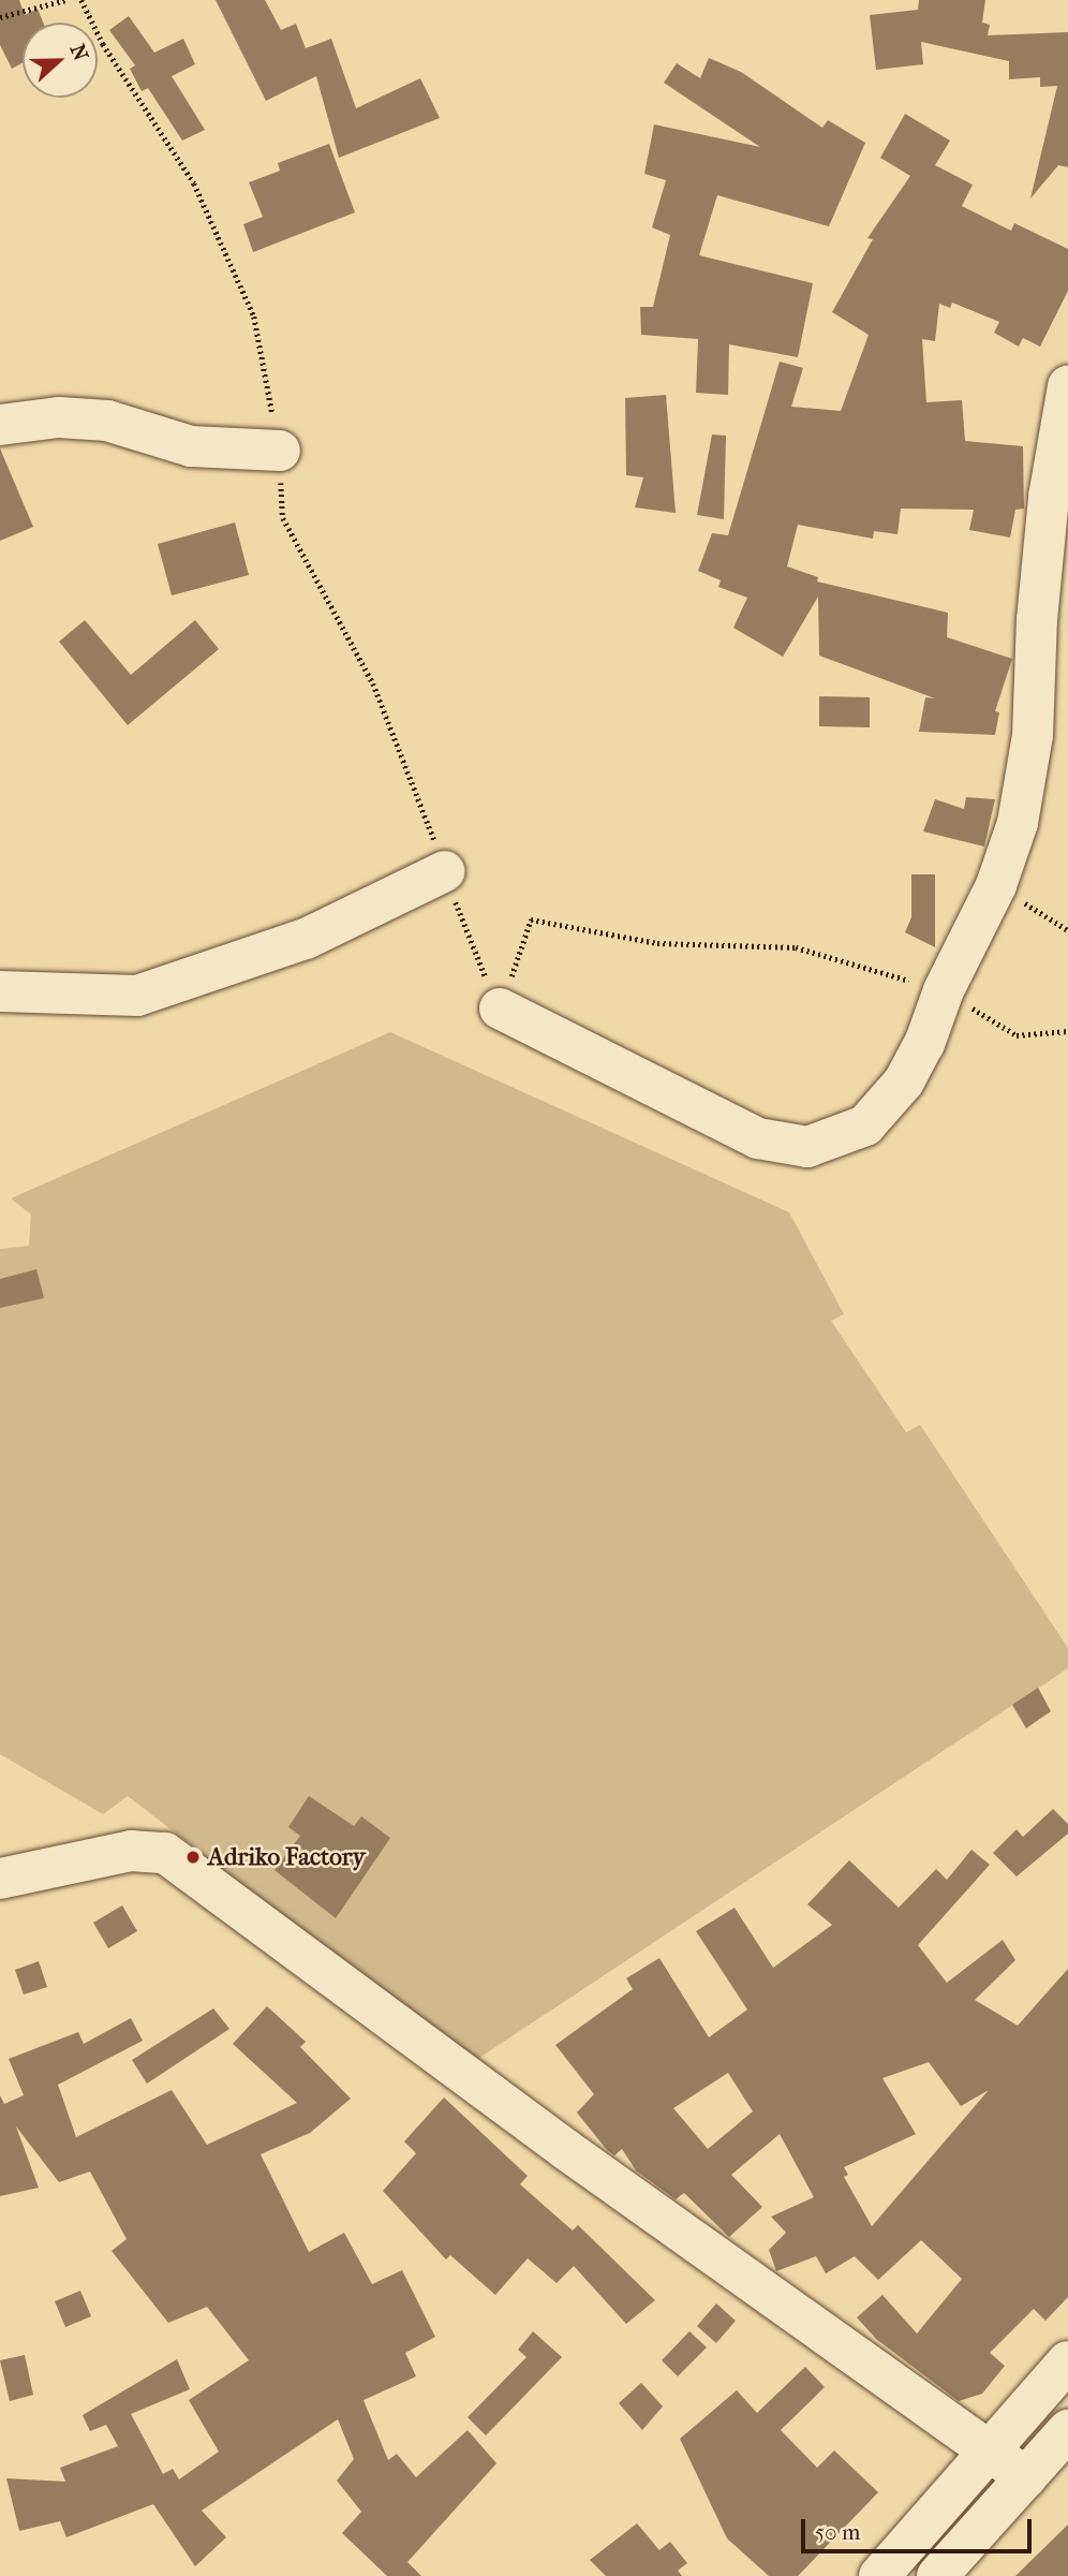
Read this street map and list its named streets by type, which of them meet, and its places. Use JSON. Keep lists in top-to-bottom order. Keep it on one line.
{"places":["Adriko Factory"],"scale_bar":"50 m","north":"right"}
